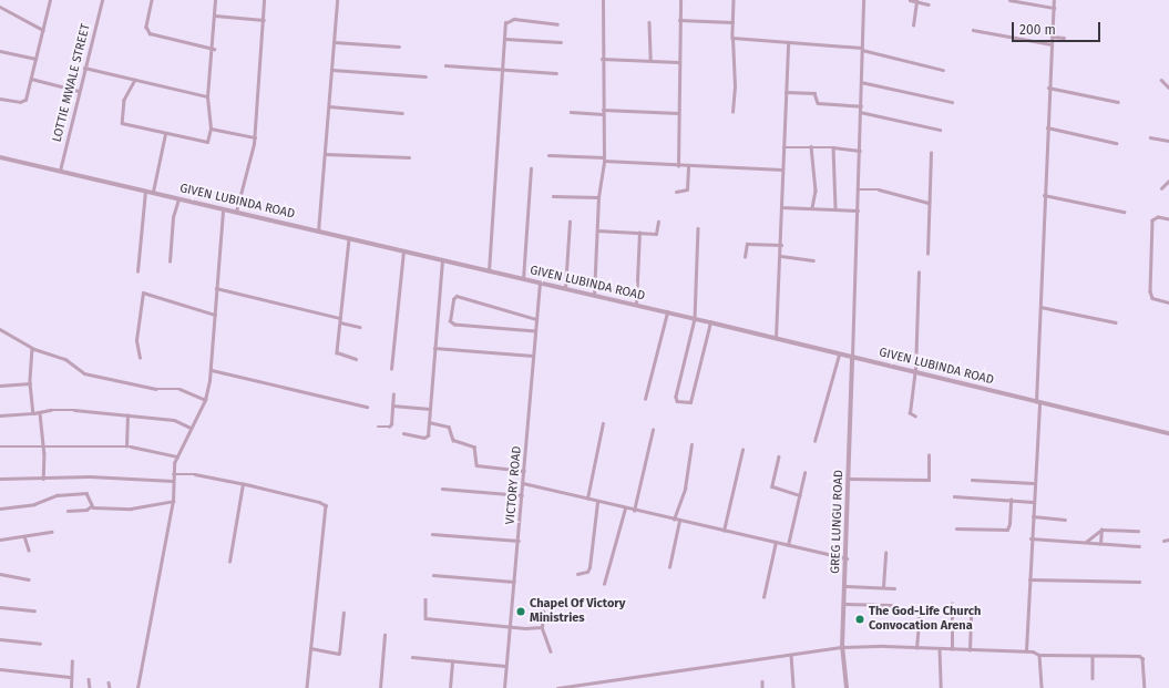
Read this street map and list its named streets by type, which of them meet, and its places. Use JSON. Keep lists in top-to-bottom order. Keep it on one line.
{"streets":{"street":["LOTTIE MWALE STREET","GIVEN LUBINDA ROAD","VICTORY ROAD","GREG LUNGU ROAD"]},"crossings":[["LOTTIE MWALE STREET","GIVEN LUBINDA ROAD"],["GIVEN LUBINDA ROAD","VICTORY ROAD"],["GIVEN LUBINDA ROAD","GREG LUNGU ROAD"]],"places":["Chapel Of Victory Ministries","The God-Life Church Convocation Arena"],"scale_bar":"200 m"}
